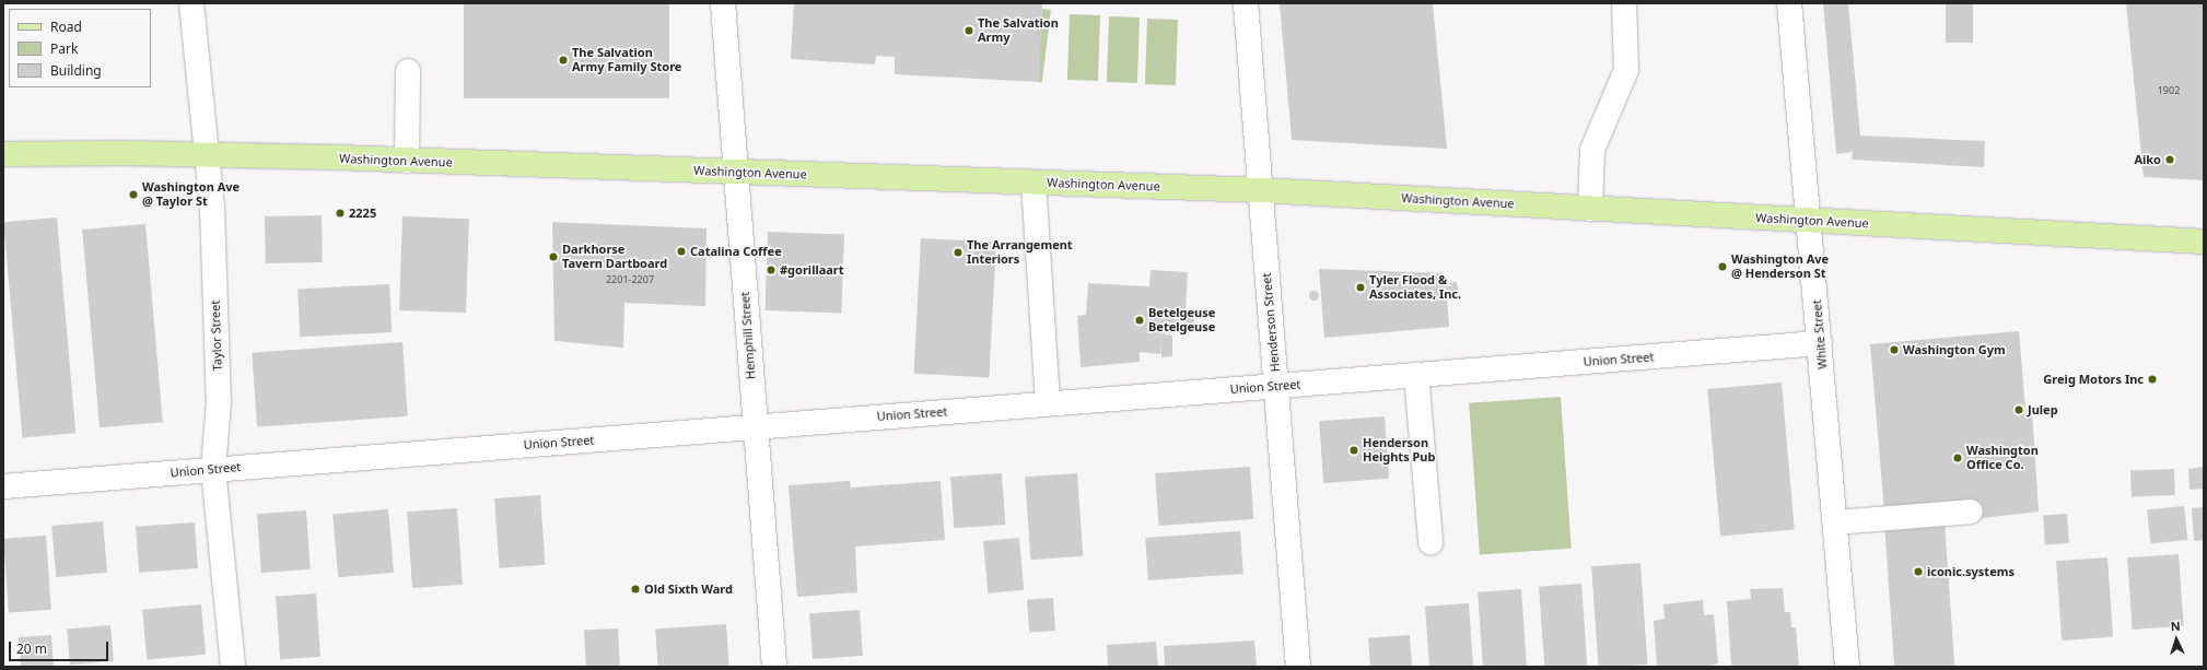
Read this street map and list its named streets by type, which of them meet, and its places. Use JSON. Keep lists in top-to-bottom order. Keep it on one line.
{"streets":{"main road":["Washington Avenue"],"street":["Henderson Street","White Street","Taylor Street","Hemphill Street","Union Street"]},"crossings":[["Washington Avenue","Henderson Street"],["Washington Avenue","White Street"],["Washington Avenue","Taylor Street"],["Washington Avenue","Hemphill Street"],["Henderson Street","Union Street"],["White Street","Union Street"],["Taylor Street","Union Street"],["Hemphill Street","Union Street"]],"places":["The Salvation Army","The Salvation Army Family Store","Aiko","Washington Ave @ Taylor St","2225","Catalina Coffee","The Arrangement Interiors","Darkhorse Tavern Dartboard","Washington Ave @ Henderson St","#gorillaart","Tyler Flood & Associates, Inc.","Betelgeuse Betelgeuse","Washington Gym","Greig Motors Inc","Julep","Henderson Heights Pub","Washington Office Co.","iconic.systems","Old Sixth Ward"],"house_numbers":["1902","2201-2207"],"legend":["Road","Park","Building"],"scale_bar":"20 m","north":"top"}
